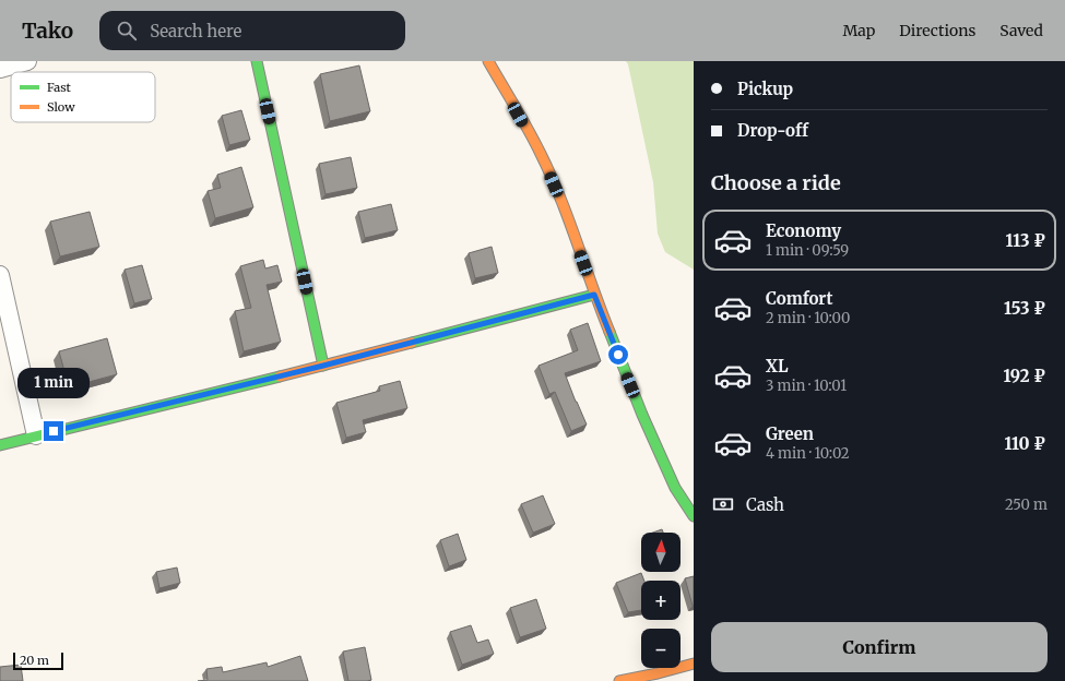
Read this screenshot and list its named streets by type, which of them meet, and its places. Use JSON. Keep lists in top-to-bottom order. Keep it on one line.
{"legend":["Fast","Slow"],"scale_bar":"20 m","north":"top","page":{"header":"Tako","search":"Search here","nav":["Map","Directions","Saved"],"banner":["Pickup","Drop-off"],"heading":"Choose a ride","list":[{"name":"Economy","note":"1 min · 09:59","value":"113 ₽"},{"name":"Comfort","note":"2 min · 10:00","value":"153 ₽"},{"name":"XL","note":"3 min · 10:01","value":"192 ₽"},{"name":"Green","note":"4 min · 10:02","value":"110 ₽"}],"bubble":"1 min","pay":["Cash","250 m"],"map_buttons":["+","−"],"buttons":"Confirm","scale":"20 m"}}
